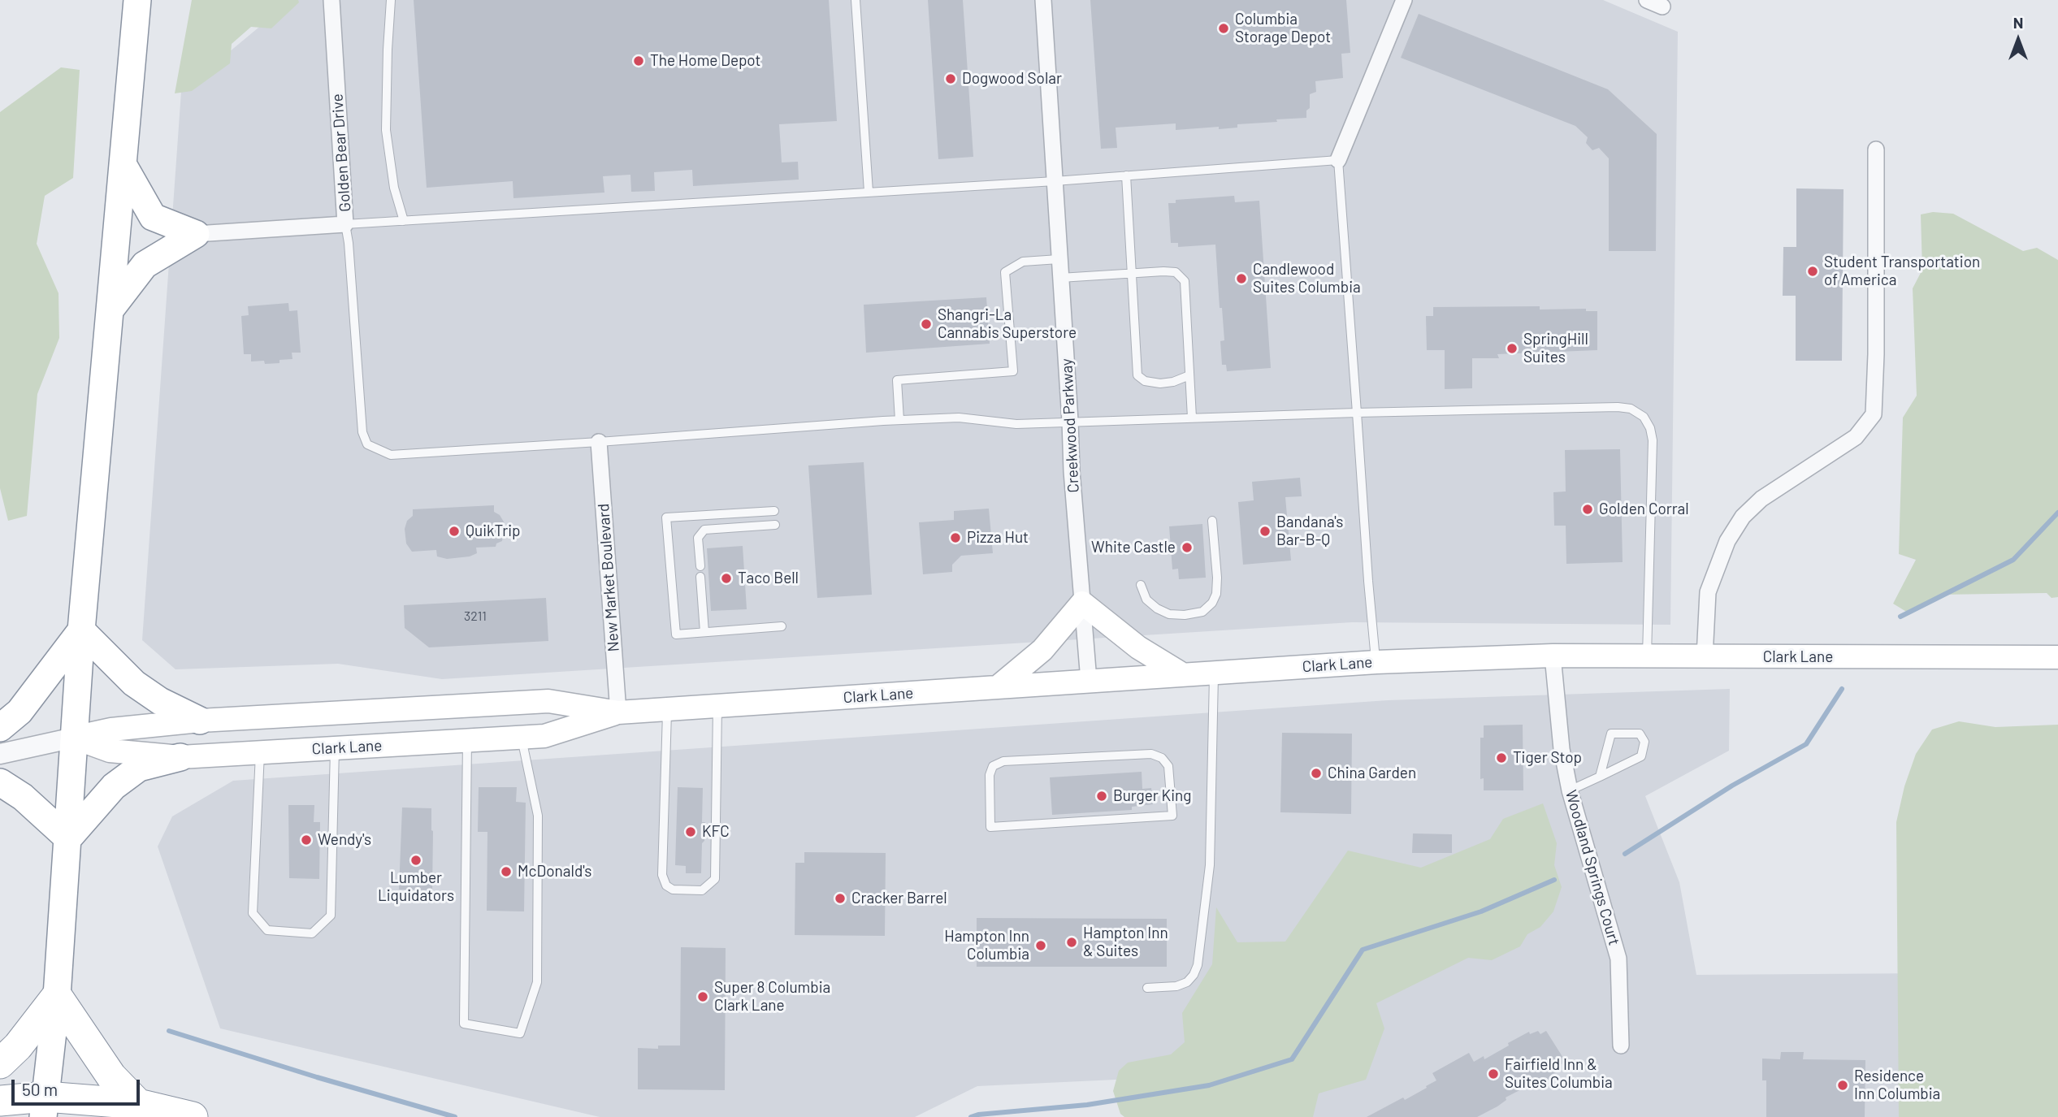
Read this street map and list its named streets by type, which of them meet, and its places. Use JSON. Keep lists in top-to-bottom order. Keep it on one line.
{"streets":{"main road":["Clark Lane"],"street":["Golden Bear Drive","Creekwood Parkway","New Market Boulevard","Woodland Springs Court"]},"crossings":[["Creekwood Parkway","Clark Lane"],["New Market Boulevard","Clark Lane"],["Clark Lane","Woodland Springs Court"]],"places":["Columbia Storage Depot","The Home Depot","Dogwood Solar","Student Transportation of America","Candlewood Suites Columbia","Shangri-La Cannabis Superstore","SpringHill Suites","Golden Corral","QuikTrip","Bandana's Bar-B-Q","Pizza Hut","White Castle","Taco Bell","Tiger Stop","China Garden","Burger King","KFC","Wendy's","Lumber Liquidators","McDonald's","Cracker Barrel","Hampton Inn & Suites","Hampton Inn Columbia","Super 8 Columbia Clark Lane","Fairfield Inn & Suites Columbia","Residence Inn Columbia"],"house_numbers":["3211"],"scale_bar":"50 m","north":"top"}
